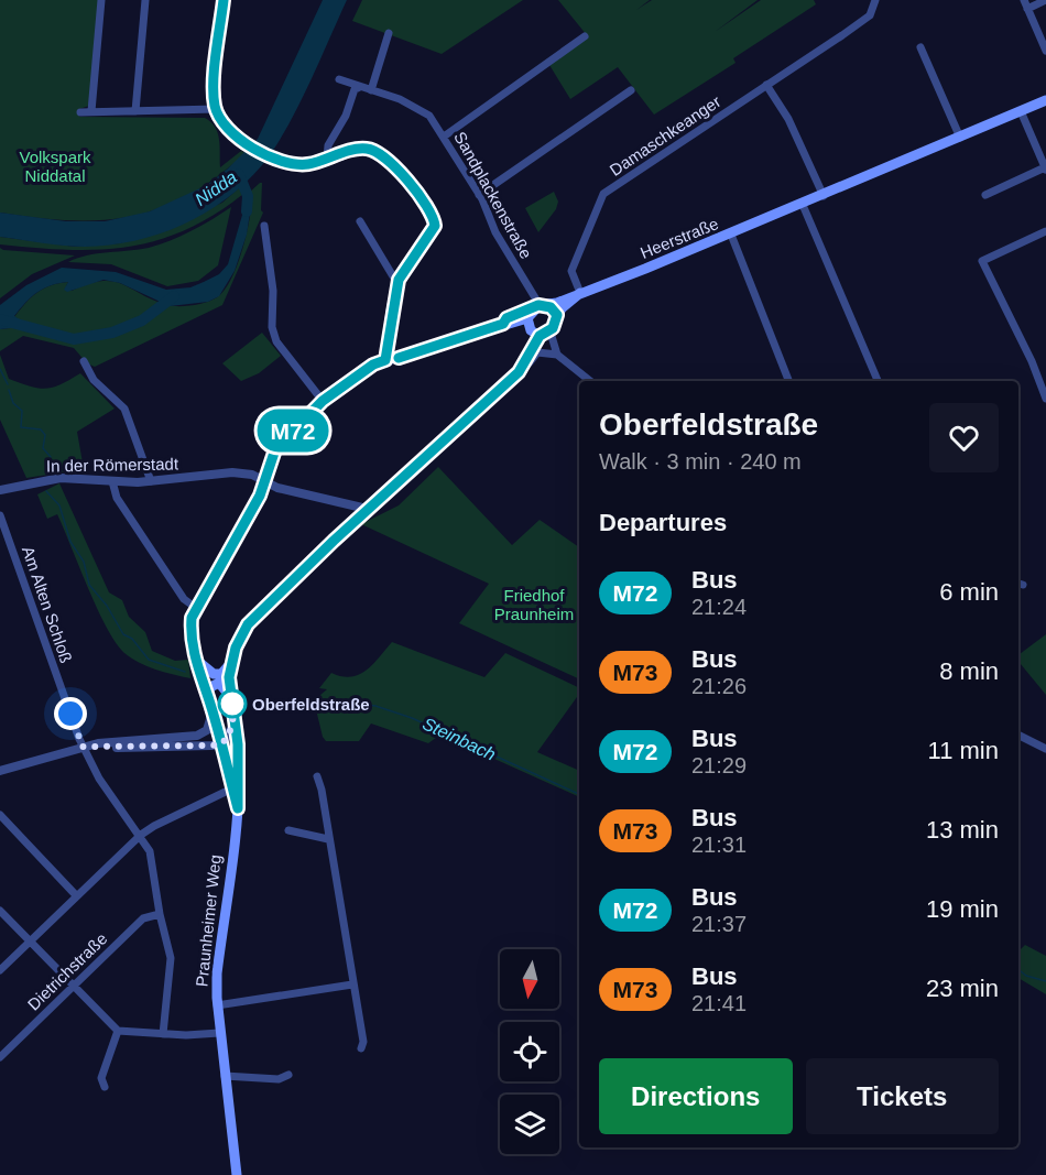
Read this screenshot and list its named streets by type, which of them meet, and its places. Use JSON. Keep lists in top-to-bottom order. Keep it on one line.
{"streets":{"main road":["Heerstraße","Praunheimer Weg"],"street":["Damaschkeanger","Sandplackenstraße","In der Römerstadt","Am Alten Schloß","Dietrichstraße"]},"crossings":[["Damaschkeanger","Heerstraße"],["Sandplackenstraße","Heerstraße"],["In der Römerstadt","Praunheimer Weg"],["Am Alten Schloß","Dietrichstraße"]],"water":["Nidda","Steinbach"],"parks":["Volkspark Niddatal","Friedhof Praunheim"],"places":["Oberfeldstraße"],"lines":["bus line M72"],"north":"bottom","page":{"on_map":"M72","heading":[["Oberfeldstraße","Walk · 3 min · 240 m"],"Departures"],"list":[{"mark":"M72","name":"Bus","note":"21:24","value":"6 min"},{"mark":"M73","name":"Bus","note":"21:26","value":"8 min"},{"mark":"M72","name":"Bus","note":"21:29","value":"11 min"},{"mark":"M73","name":"Bus","note":"21:31","value":"13 min"},{"mark":"M72","name":"Bus","note":"21:37","value":"19 min"},{"mark":"M73","name":"Bus","note":"21:41","value":"23 min"}],"buttons":["Directions","Tickets"]}}
